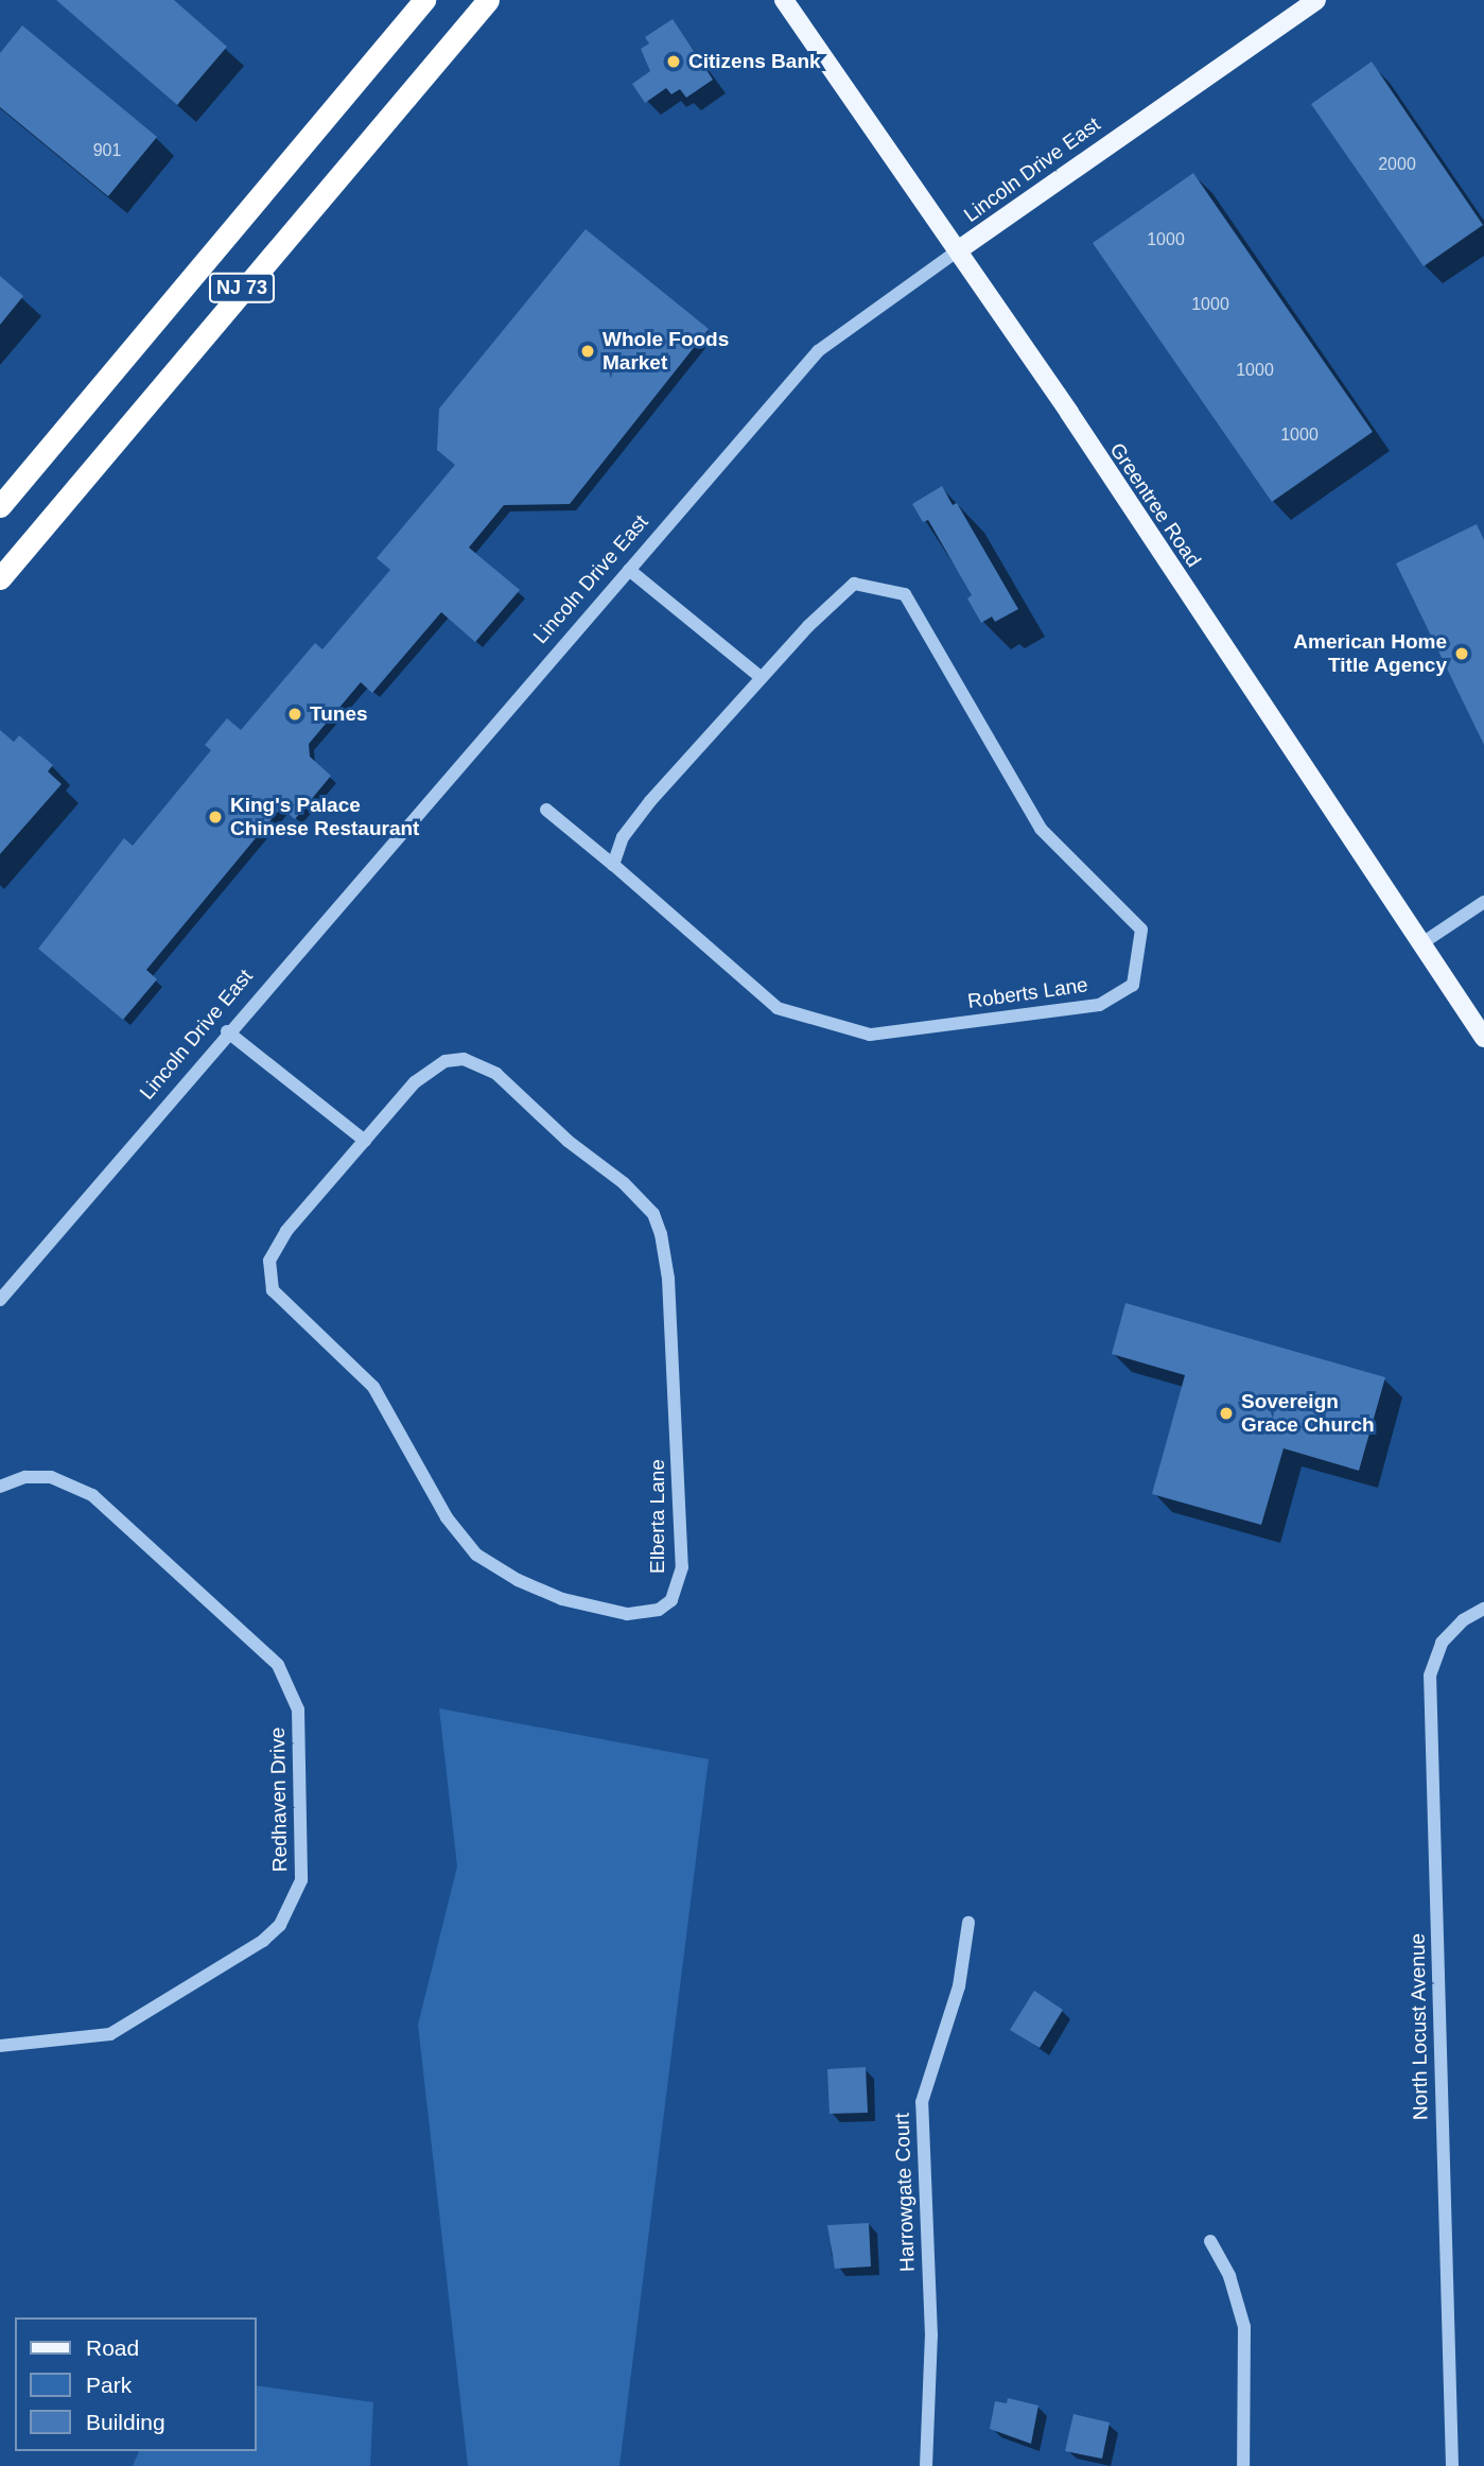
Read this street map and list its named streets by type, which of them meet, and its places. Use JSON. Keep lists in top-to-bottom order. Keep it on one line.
{"streets":{"highway":["NJ 73"],"main road":["Lincoln Drive East","Greentree Road"],"street":["Roberts Lane","Elberta Lane","Redhaven Drive","North Locust Avenue","Harrowgate Court"]},"crossings":[["Lincoln Drive East","Greentree Road"]],"places":["Citizens Bank","Whole Foods Market","American Home Title Agency","Tunes","King's Palace Chinese Restaurant","Sovereign Grace Church"],"house_numbers":["901","2000","1000","1000","1000","1000"],"legend":["Road","Park","Building"]}
